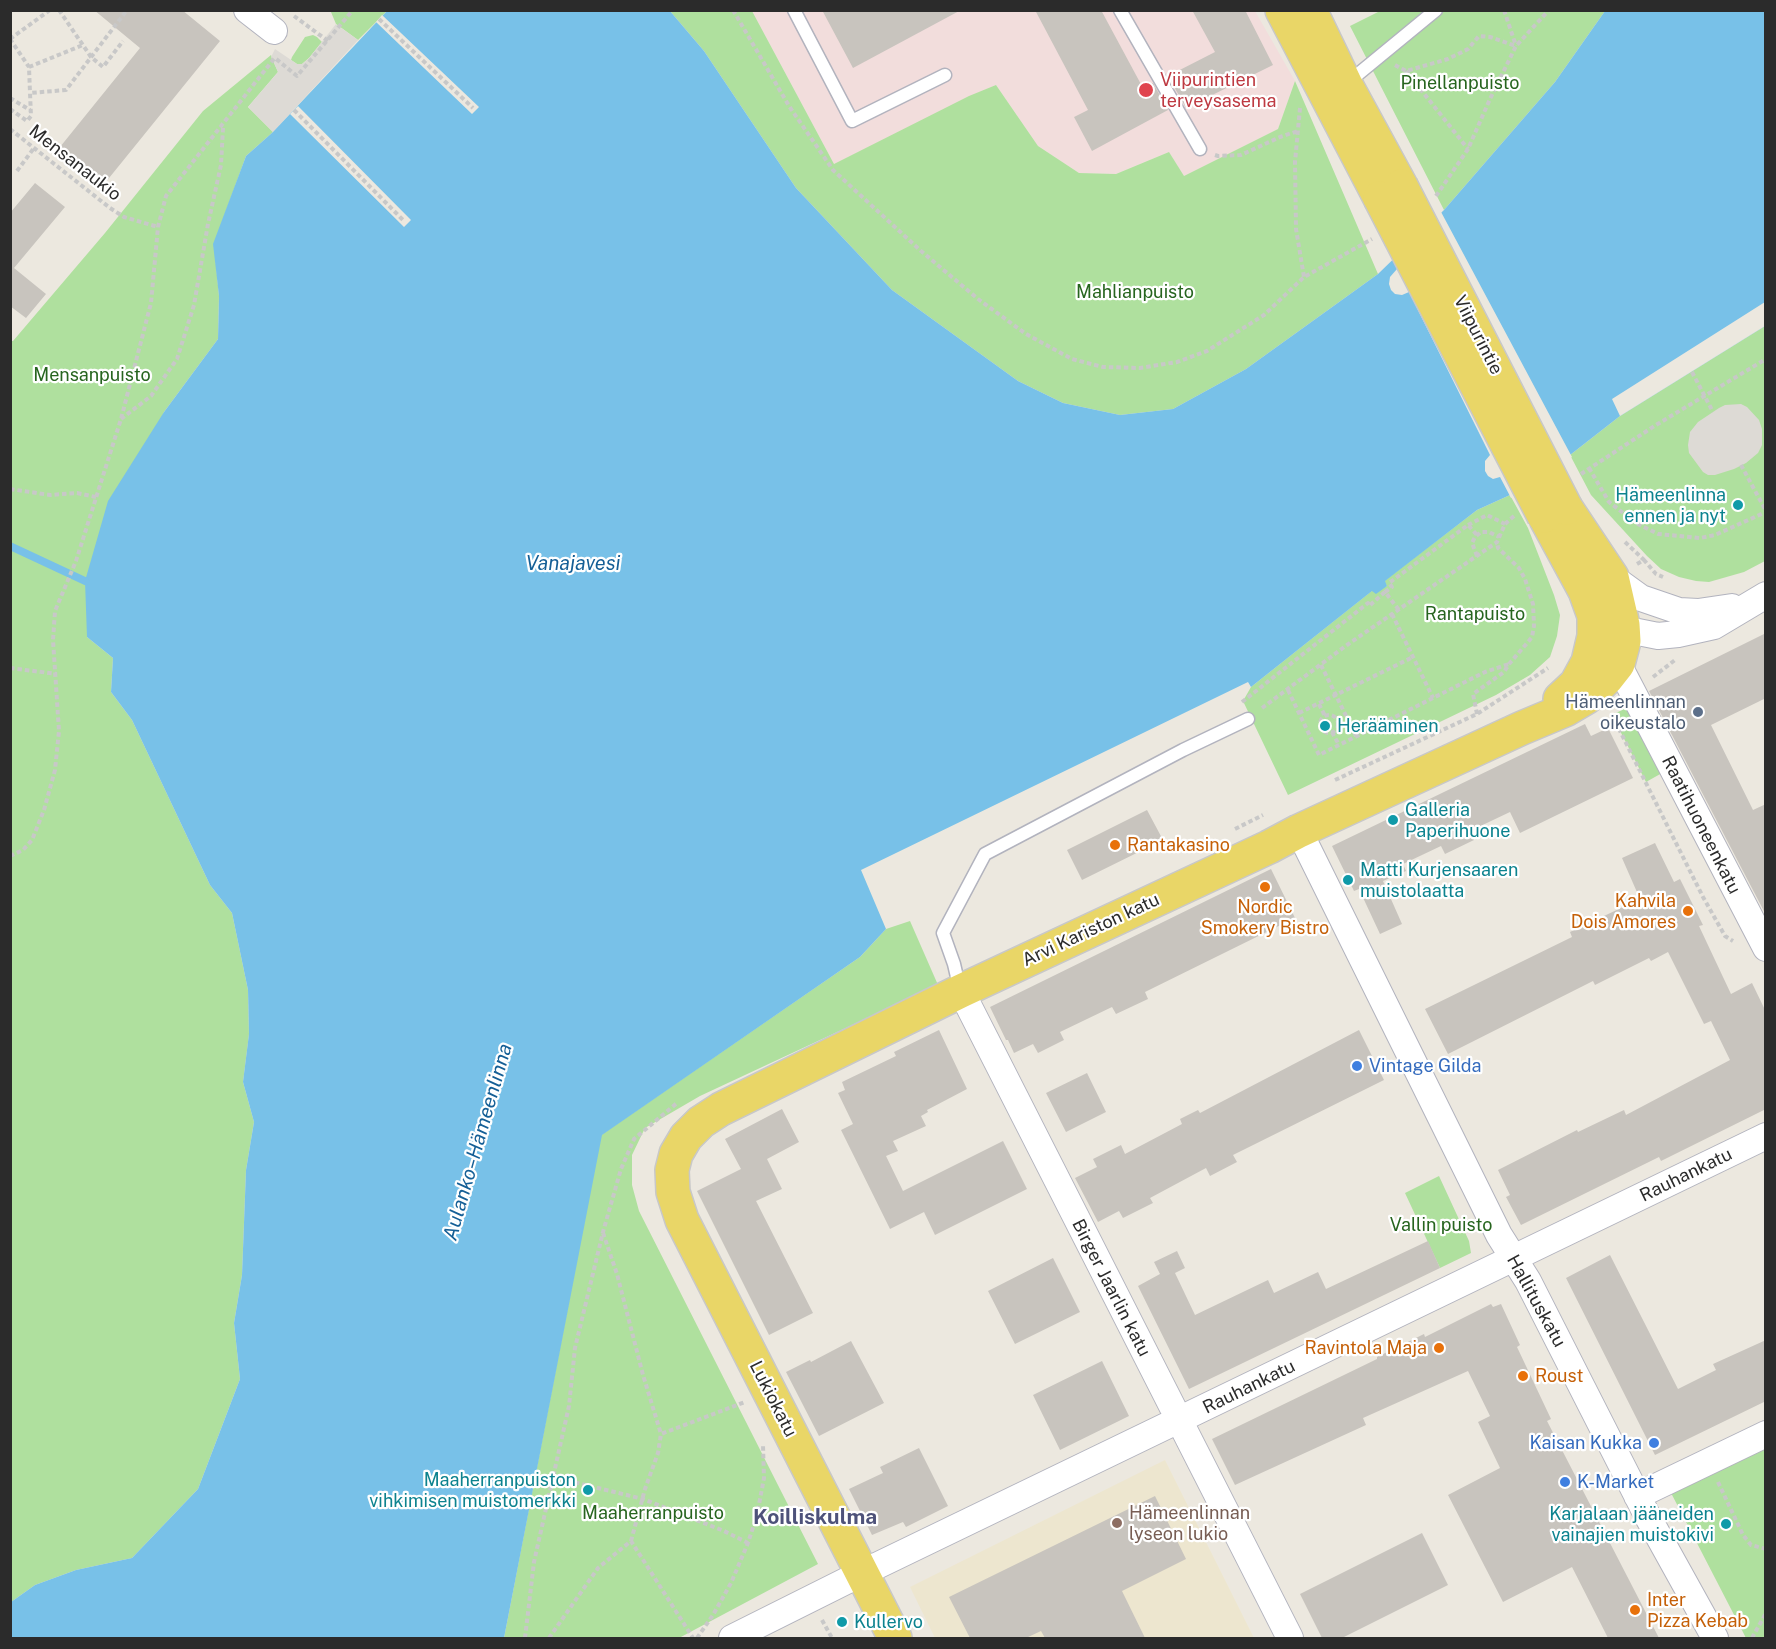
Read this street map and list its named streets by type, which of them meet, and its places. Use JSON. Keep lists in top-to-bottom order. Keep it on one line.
{"streets":{"main road":["Viipurintie","Arvi Kariston katu","Lukiokatu"],"street":["Raatihuoneenkatu","Rauhankatu","Birger Jaarlin katu","Hallituskatu"],"path":["Mensanaukio"]},"crossings":[["Viipurintie","Raatihuoneenkatu"],["Viipurintie","Arvi Kariston katu"],["Raatihuoneenkatu","Arvi Kariston katu"],["Arvi Kariston katu","Birger Jaarlin katu"],["Arvi Kariston katu","Hallituskatu"],["Arvi Kariston katu","Lukiokatu"],["Rauhankatu","Birger Jaarlin katu"],["Rauhankatu","Hallituskatu"],["Rauhankatu","Lukiokatu"]],"districts":["Koilliskulma"],"water":["Vanajavesi","Aulanko–Hämeenlinna"],"parks":["Pinellanpuisto","Mahlianpuisto","Mensanpuisto","Rantapuisto","Vallin puisto","Maaherranpuisto"],"places":["Viipurintien terveysasema","Hämeenlinna ennen ja nyt","Hämeenlinnan oikeustalo","Herääminen","Galleria Paperihuone","Rantakasino","Matti Kurjensaaren muistolaatta","Nordic Smokery Bistro","Kahvila Dois Amores","Vintage Gilda","Ravintola Maja","Roust","Kaisan Kukka","K-Market","Maaherranpuiston vihkimisen muistomerkki","Hämeenlinnan lyseon lukio","Karjalaan jääneiden vainajien muistokivi","Inter Pizza Kebab","Kullervo"]}
